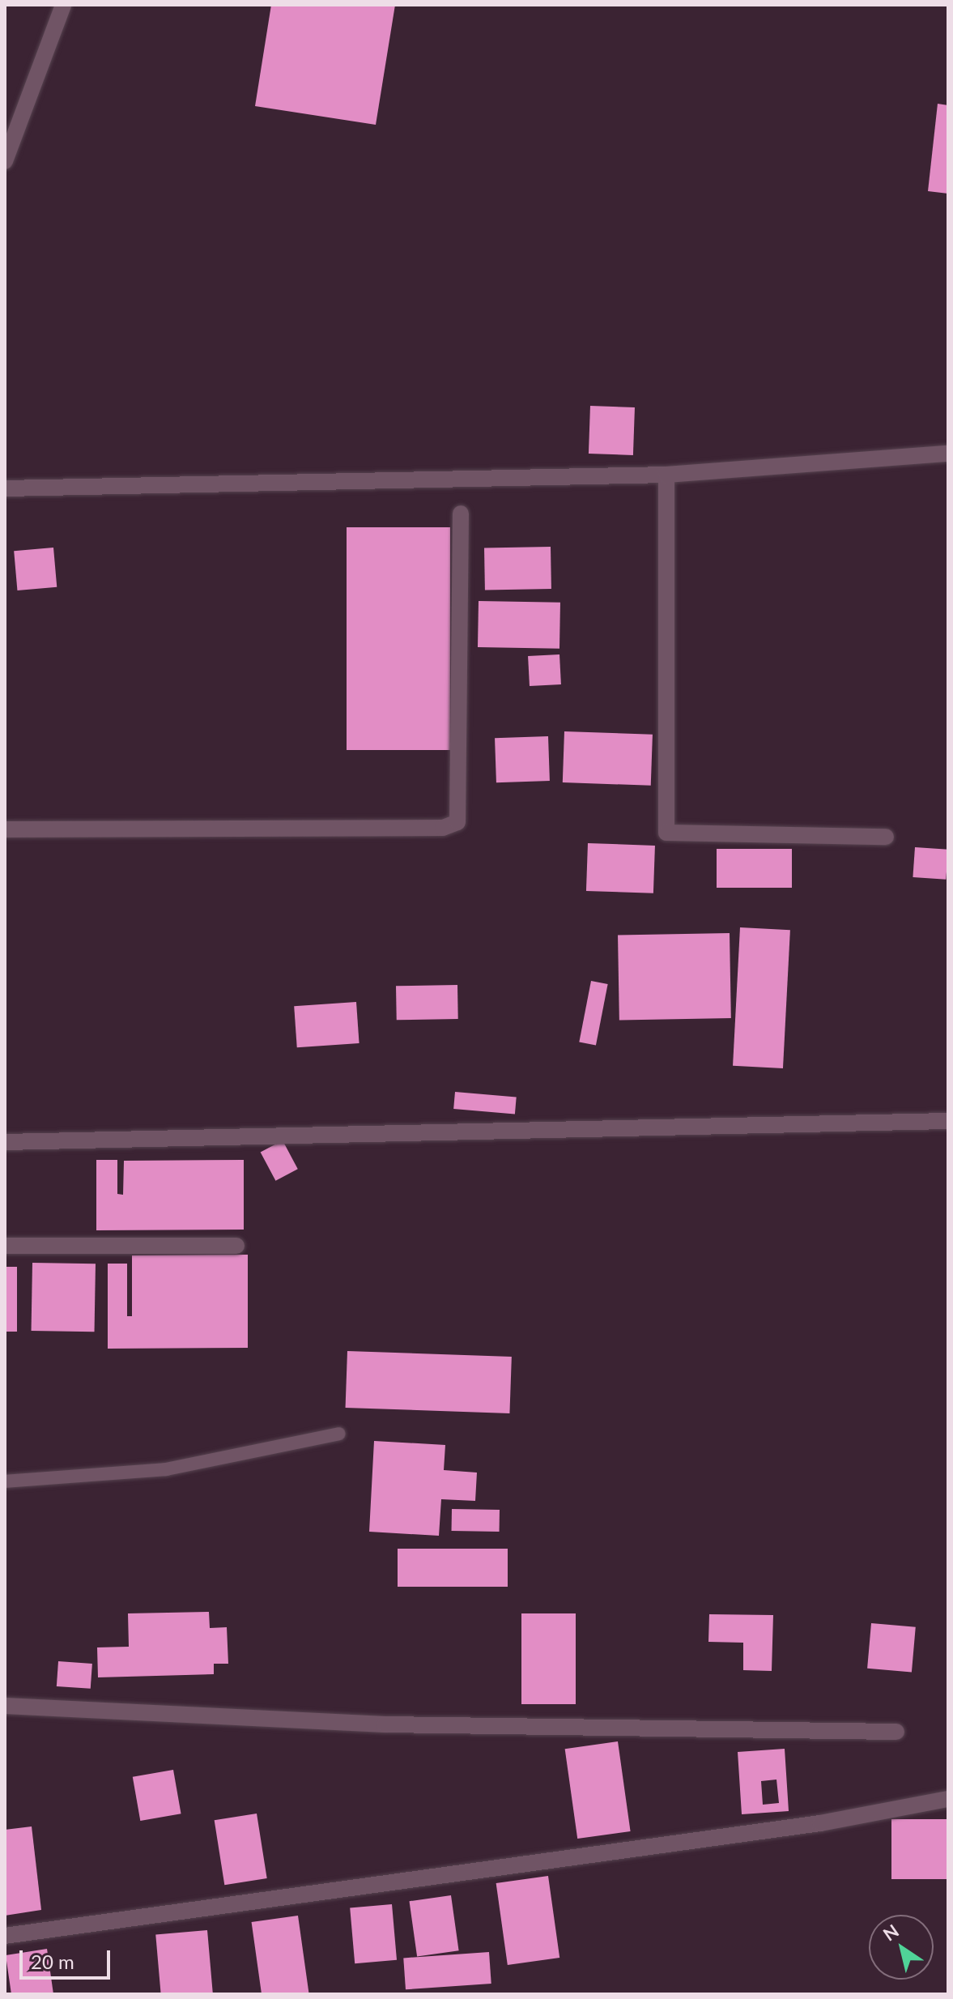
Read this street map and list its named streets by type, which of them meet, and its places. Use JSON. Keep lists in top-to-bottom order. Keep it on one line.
{"scale_bar":"20 m","north":"top left"}
